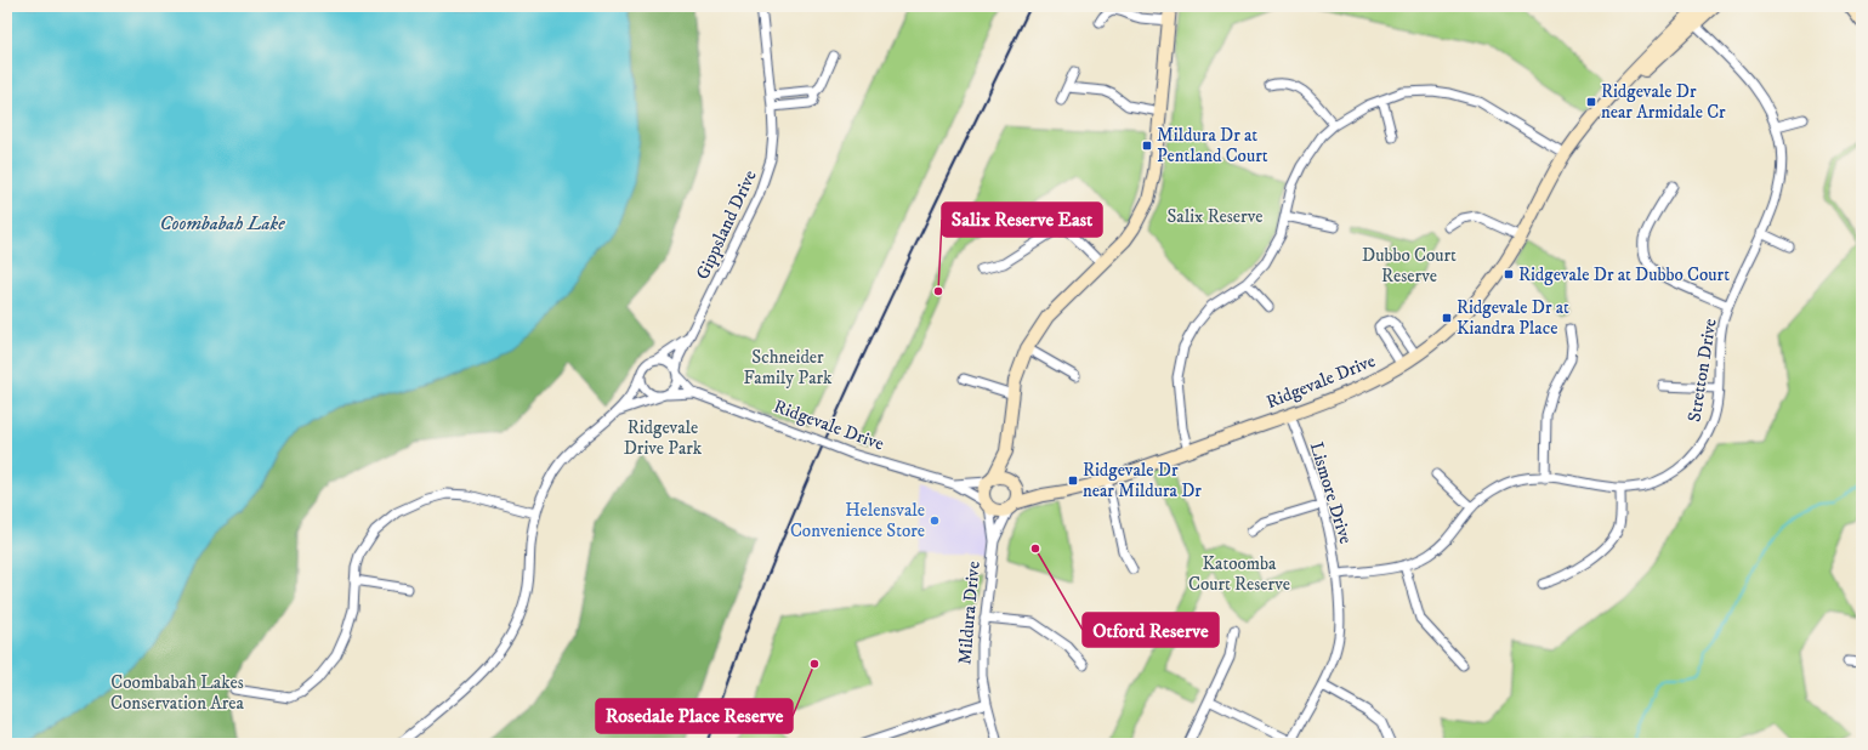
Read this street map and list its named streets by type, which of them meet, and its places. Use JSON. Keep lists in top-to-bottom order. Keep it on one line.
{"streets":{"street":["Gippsland Drive","Stretton Drive","Ridgevale Drive","Lismore Drive","Mildura Drive"]},"crossings":[["Gippsland Drive","Ridgevale Drive"],["Stretton Drive","Ridgevale Drive"],["Stretton Drive","Lismore Drive"],["Ridgevale Drive","Lismore Drive"],["Ridgevale Drive","Mildura Drive"]],"water":["Coombabah Lake"],"parks":["Salix Reserve","Dubbo Court Reserve","Schneider Family Park","Ridgevale Drive Park","Katoomba Court Reserve","Coombabah Lakes Conservation Area"],"places":{"transit":["Ridgevale Dr near Armidale Cr","Mildura Dr at Pentland Court","Ridgevale Dr at Dubbo Court","Ridgevale Dr at Kiandra Place","Ridgevale Dr near Mildura Dr"],"other":["Salix Reserve East","Helensvale Convenience Store","Otford Reserve","Rosedale Place Reserve"]}}
